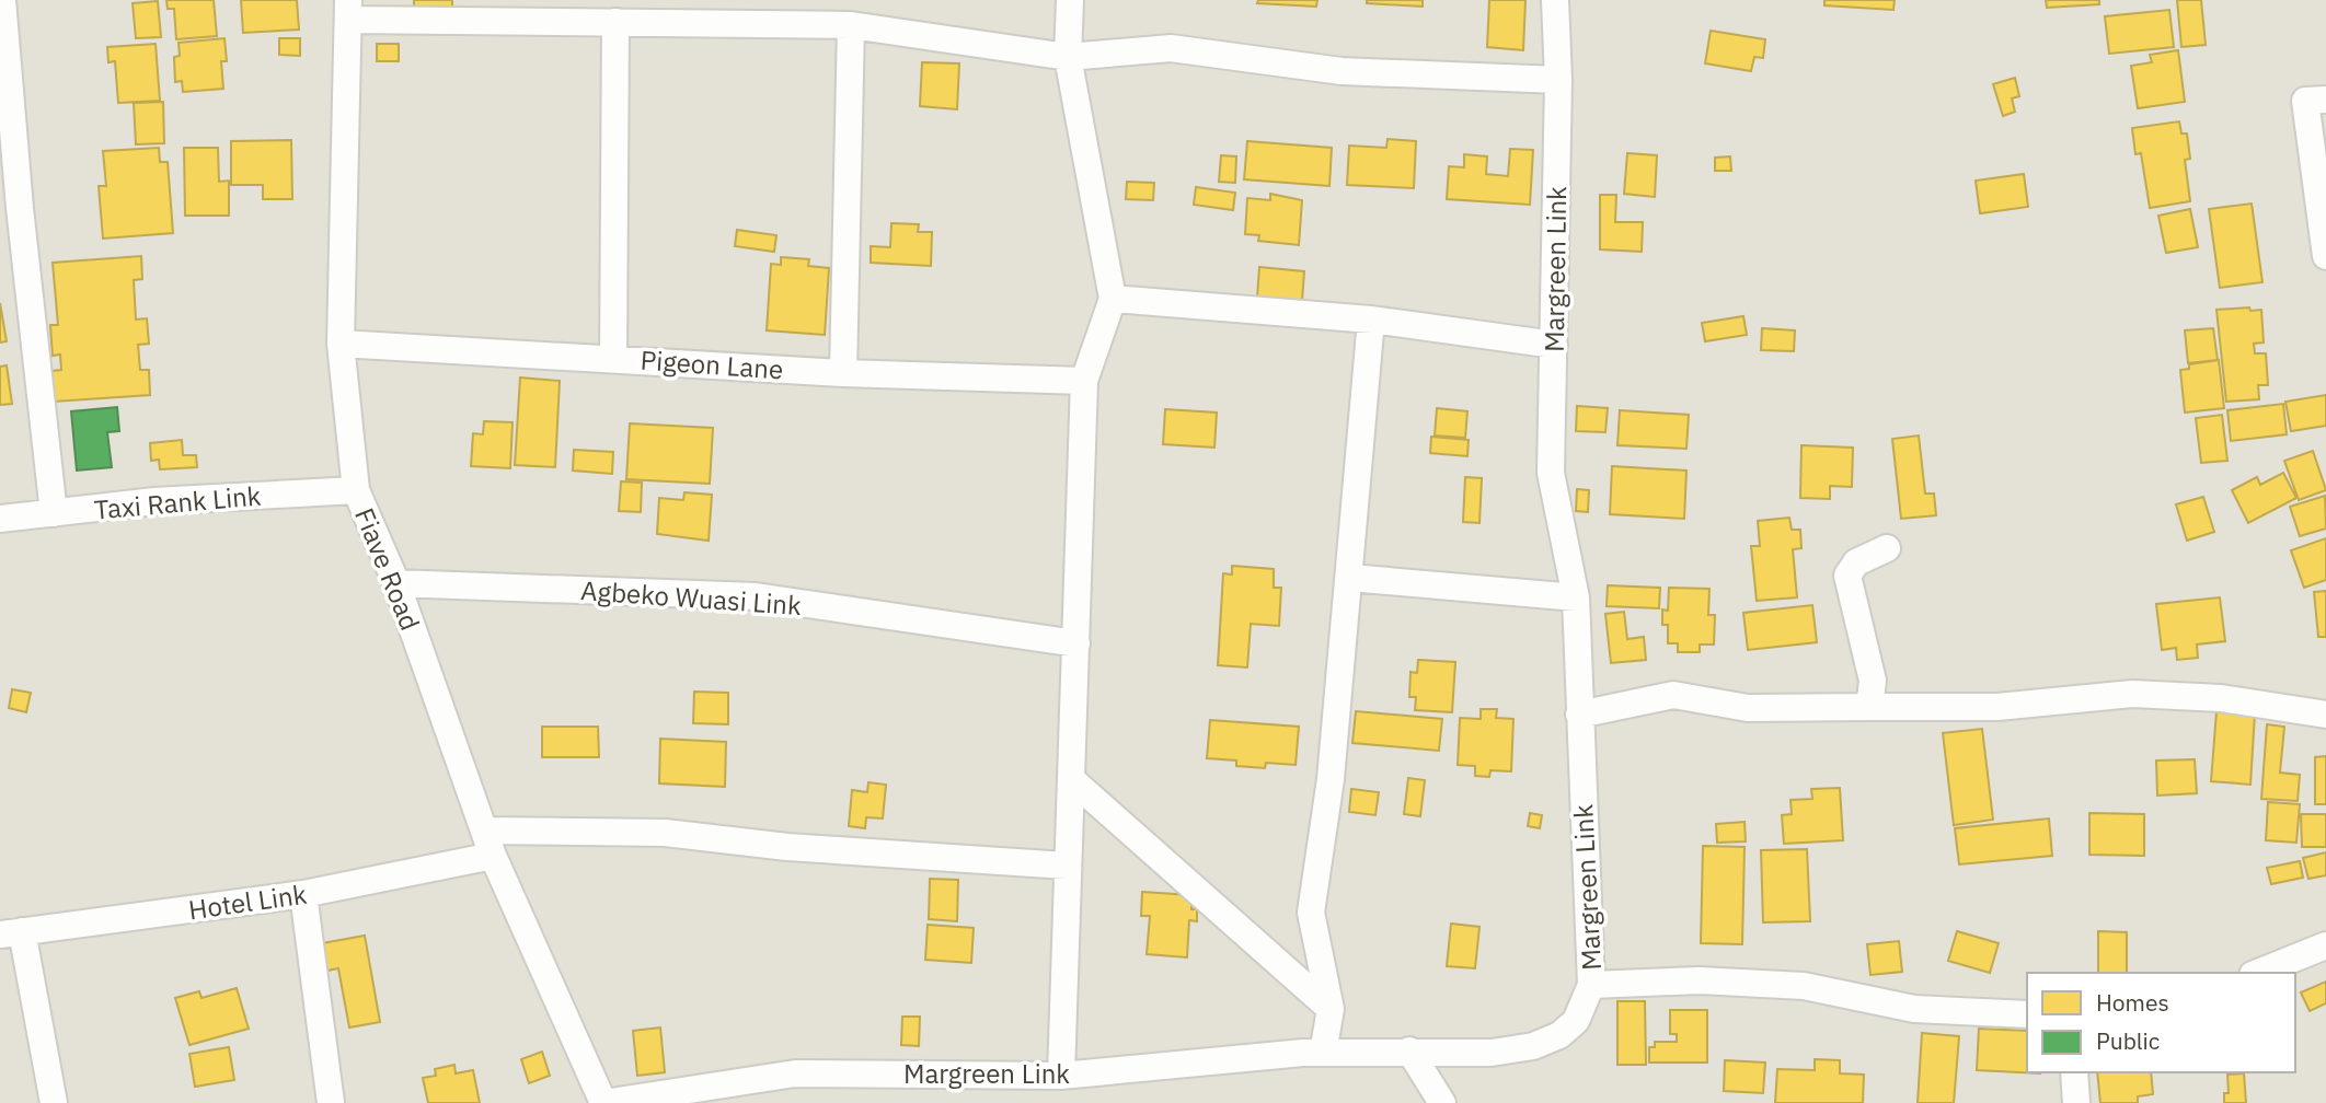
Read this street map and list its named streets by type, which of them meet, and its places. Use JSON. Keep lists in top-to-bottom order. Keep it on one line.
{"streets":{"street":["Margreen Link","Pigeon Lane","Taxi Rank Link","Fiave Road","Agbeko Wuasi Link","Hotel Link"]},"crossings":[["Margreen Link","Fiave Road"],["Pigeon Lane","Fiave Road"],["Taxi Rank Link","Fiave Road"],["Fiave Road","Agbeko Wuasi Link"],["Fiave Road","Hotel Link"]],"legend":["Homes","Public"]}
